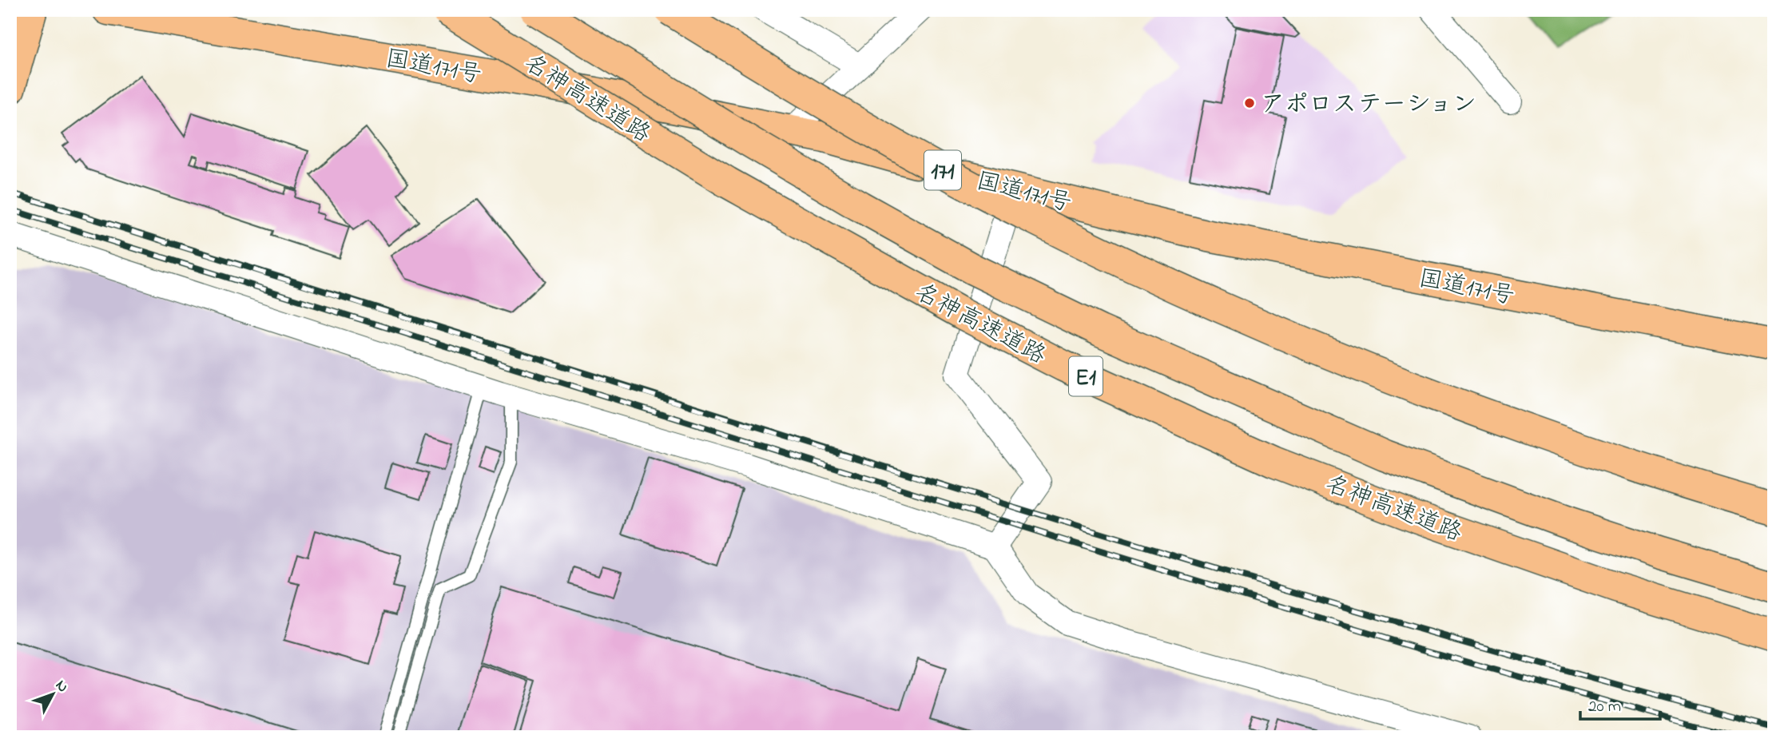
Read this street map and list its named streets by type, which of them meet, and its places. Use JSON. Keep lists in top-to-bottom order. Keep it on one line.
{"streets":{"highway":["国道171号","名神高速道路","171","E1"]},"places":["アポロステーション"],"scale_bar":"20 m","north":"top right"}
